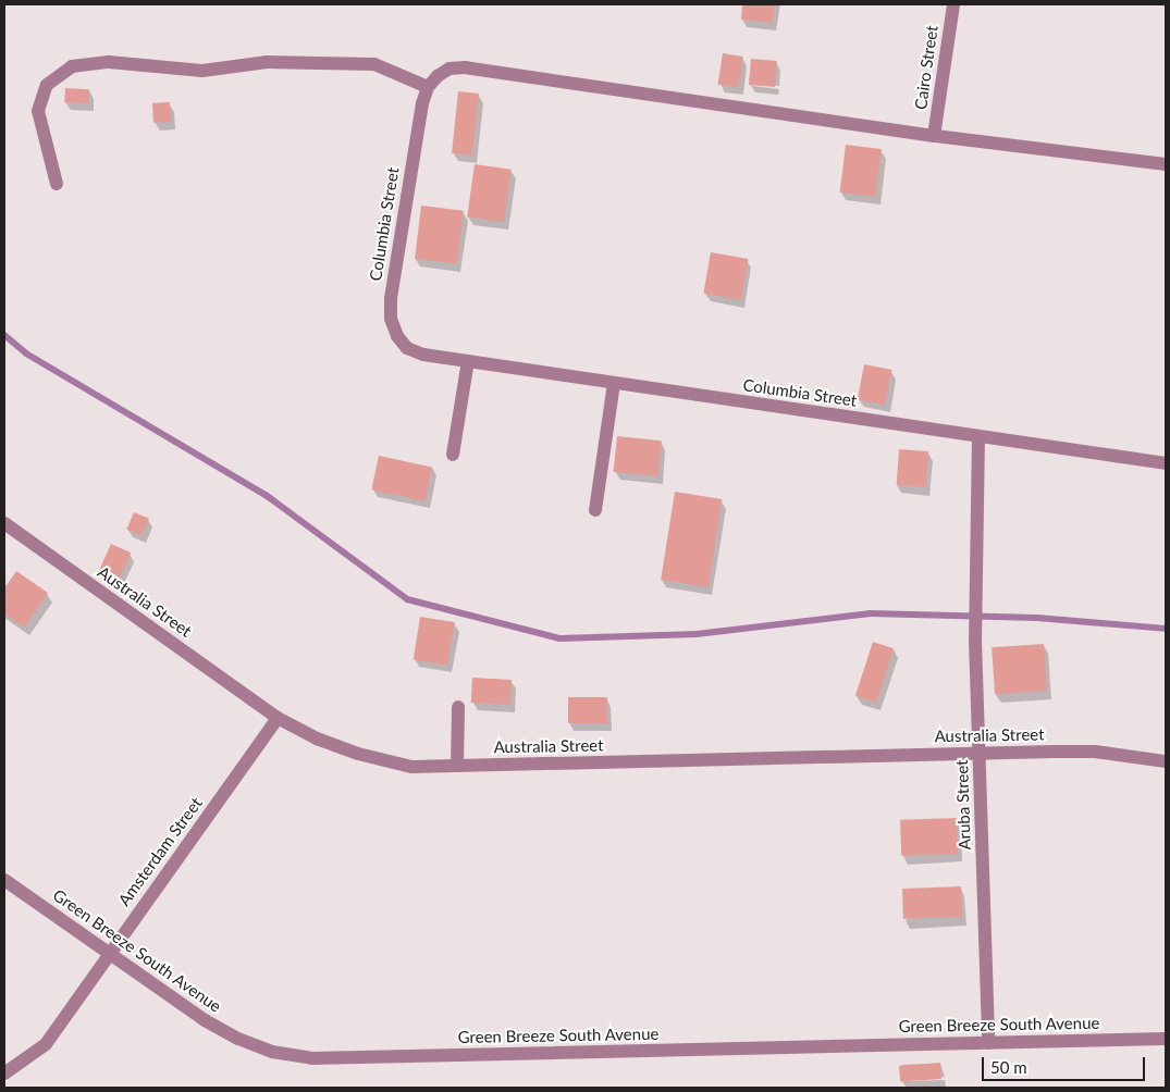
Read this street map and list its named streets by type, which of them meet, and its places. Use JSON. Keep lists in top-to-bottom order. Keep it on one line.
{"streets":{"street":["Cairo Street","Columbia Street","Australia Street","Aruba Street","Amsterdam Street","Green Breeze South Avenue"]},"crossings":[["Columbia Street","Aruba Street"],["Australia Street","Aruba Street"],["Australia Street","Amsterdam Street"],["Aruba Street","Green Breeze South Avenue"],["Amsterdam Street","Green Breeze South Avenue"]],"scale_bar":"50 m"}
